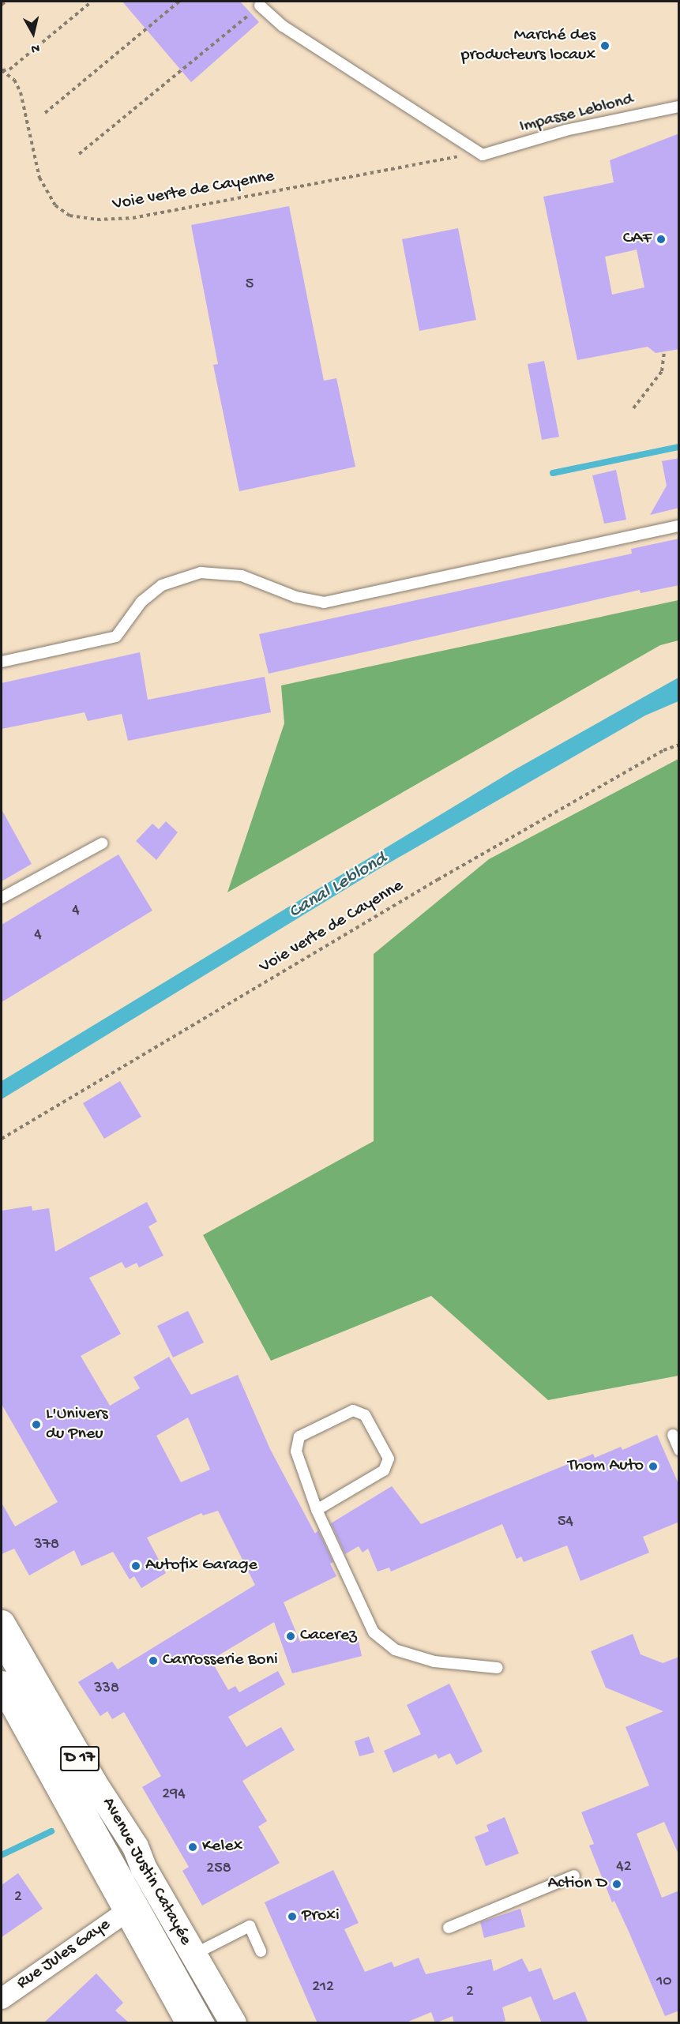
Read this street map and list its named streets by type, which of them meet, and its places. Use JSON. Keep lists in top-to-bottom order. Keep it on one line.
{"streets":{"main road":["D 17","Avenue Justin Catayée"],"street":["Rue Jules Gaye"],"lane":["Impasse Leblond"],"path":["Voie verte de Cayenne"]},"crossings":[["Avenue Justin Catayée","Rue Jules Gaye"]],"water":["Canal Leblond"],"places":["Marché des producteurs locaux","CAF","L'Univers du Pneu","Thom Auto","Autofix Garage","Cacerez","Carrosserie Boni","Kelex","Action D","Proxi"],"house_numbers":["5","4","4","54","378","338","294","42","258","2","10","212","2"],"north":"bottom"}
